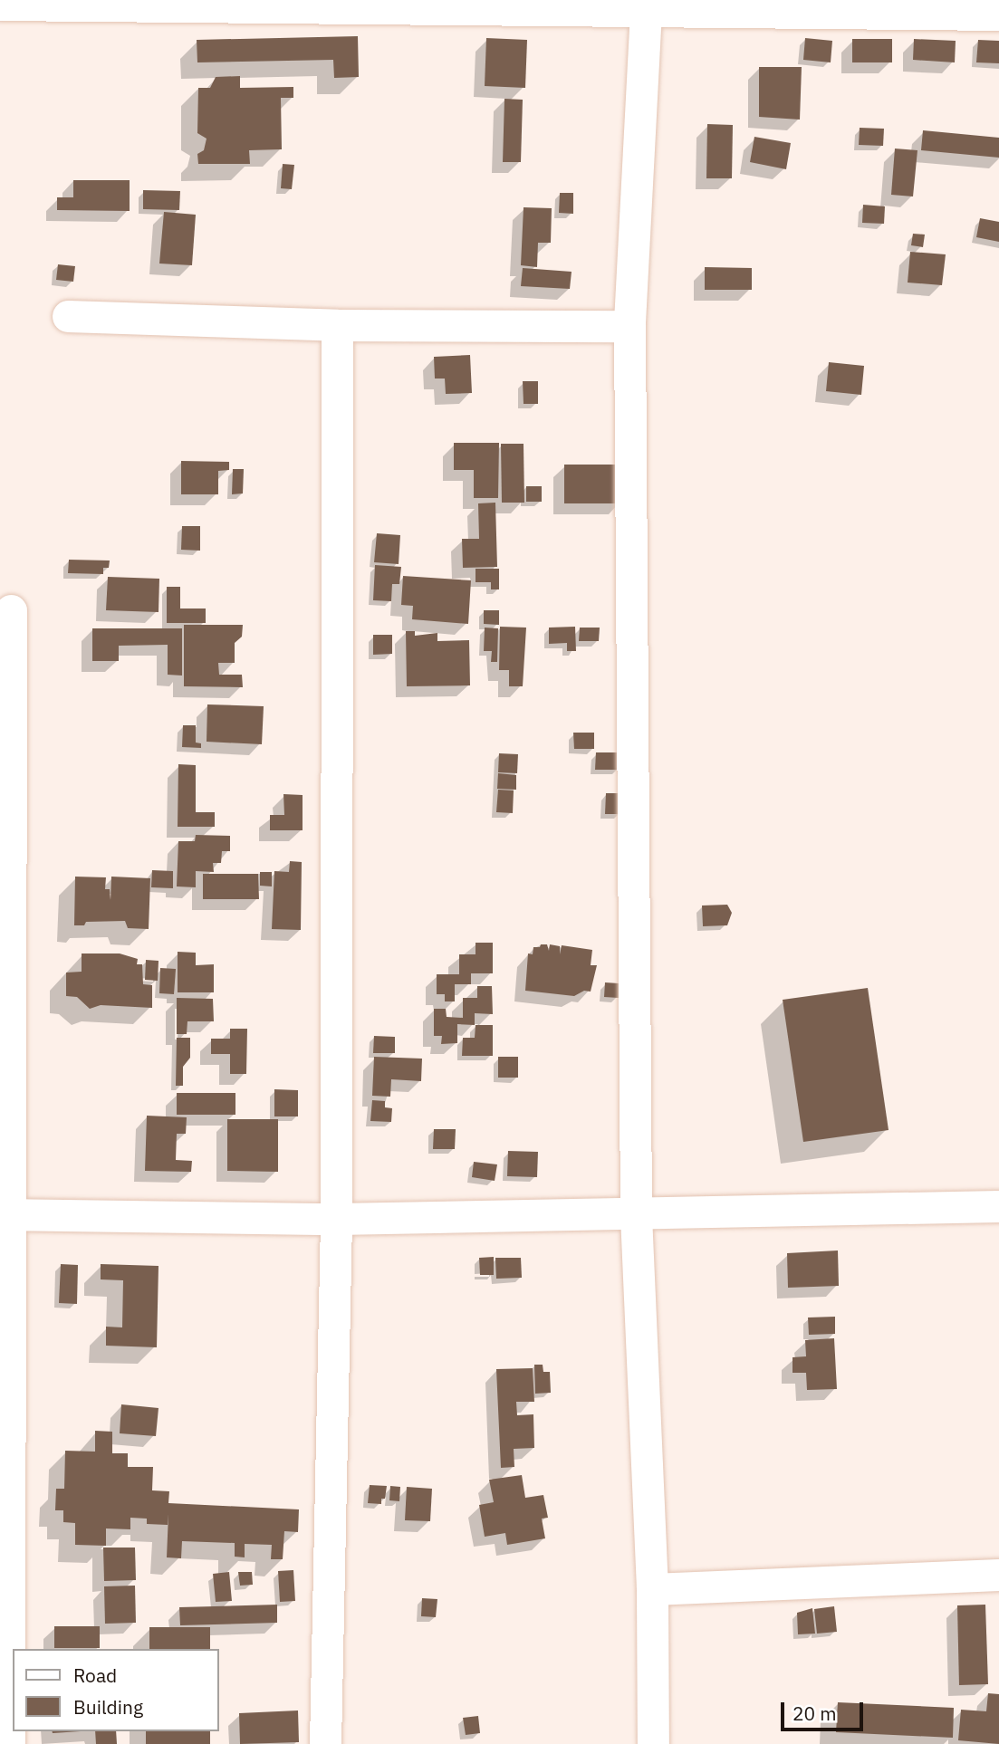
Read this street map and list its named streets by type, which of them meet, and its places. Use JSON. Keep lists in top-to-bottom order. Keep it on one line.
{"legend":["Road","Building"],"scale_bar":"20 m"}
